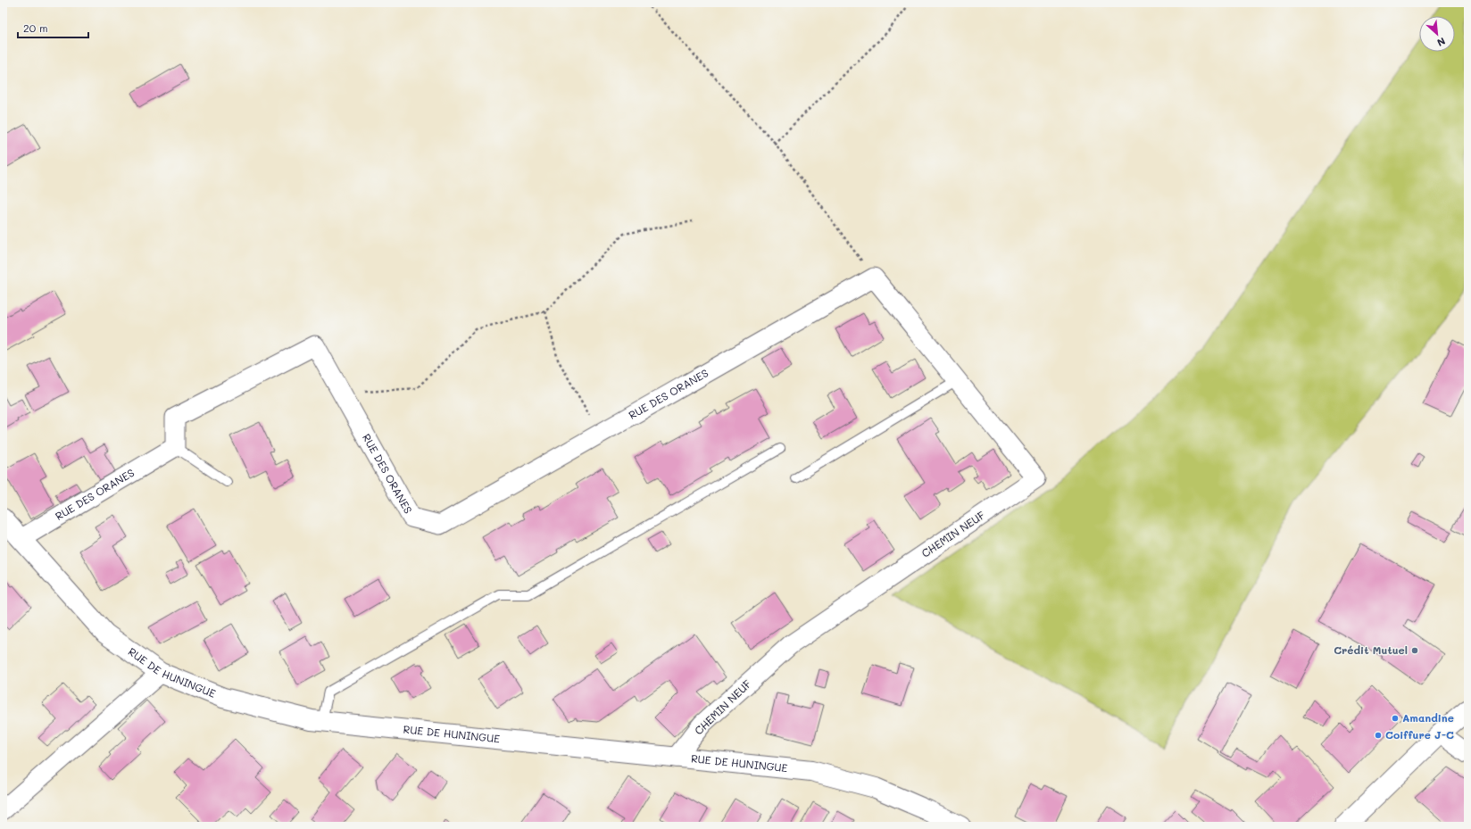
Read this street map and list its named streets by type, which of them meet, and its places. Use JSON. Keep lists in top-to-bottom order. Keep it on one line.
{"streets":{"main road":["RUE DE HUNINGUE"],"street":["RUE DES ORANES","CHEMIN NEUF"]},"crossings":[["RUE DES ORANES","CHEMIN NEUF"],["RUE DES ORANES","RUE DE HUNINGUE"],["CHEMIN NEUF","RUE DE HUNINGUE"]],"places":["Crédit Mutuel","Amandine","Coiffure J-C"],"scale_bar":"20 m","north":"bottom right"}
